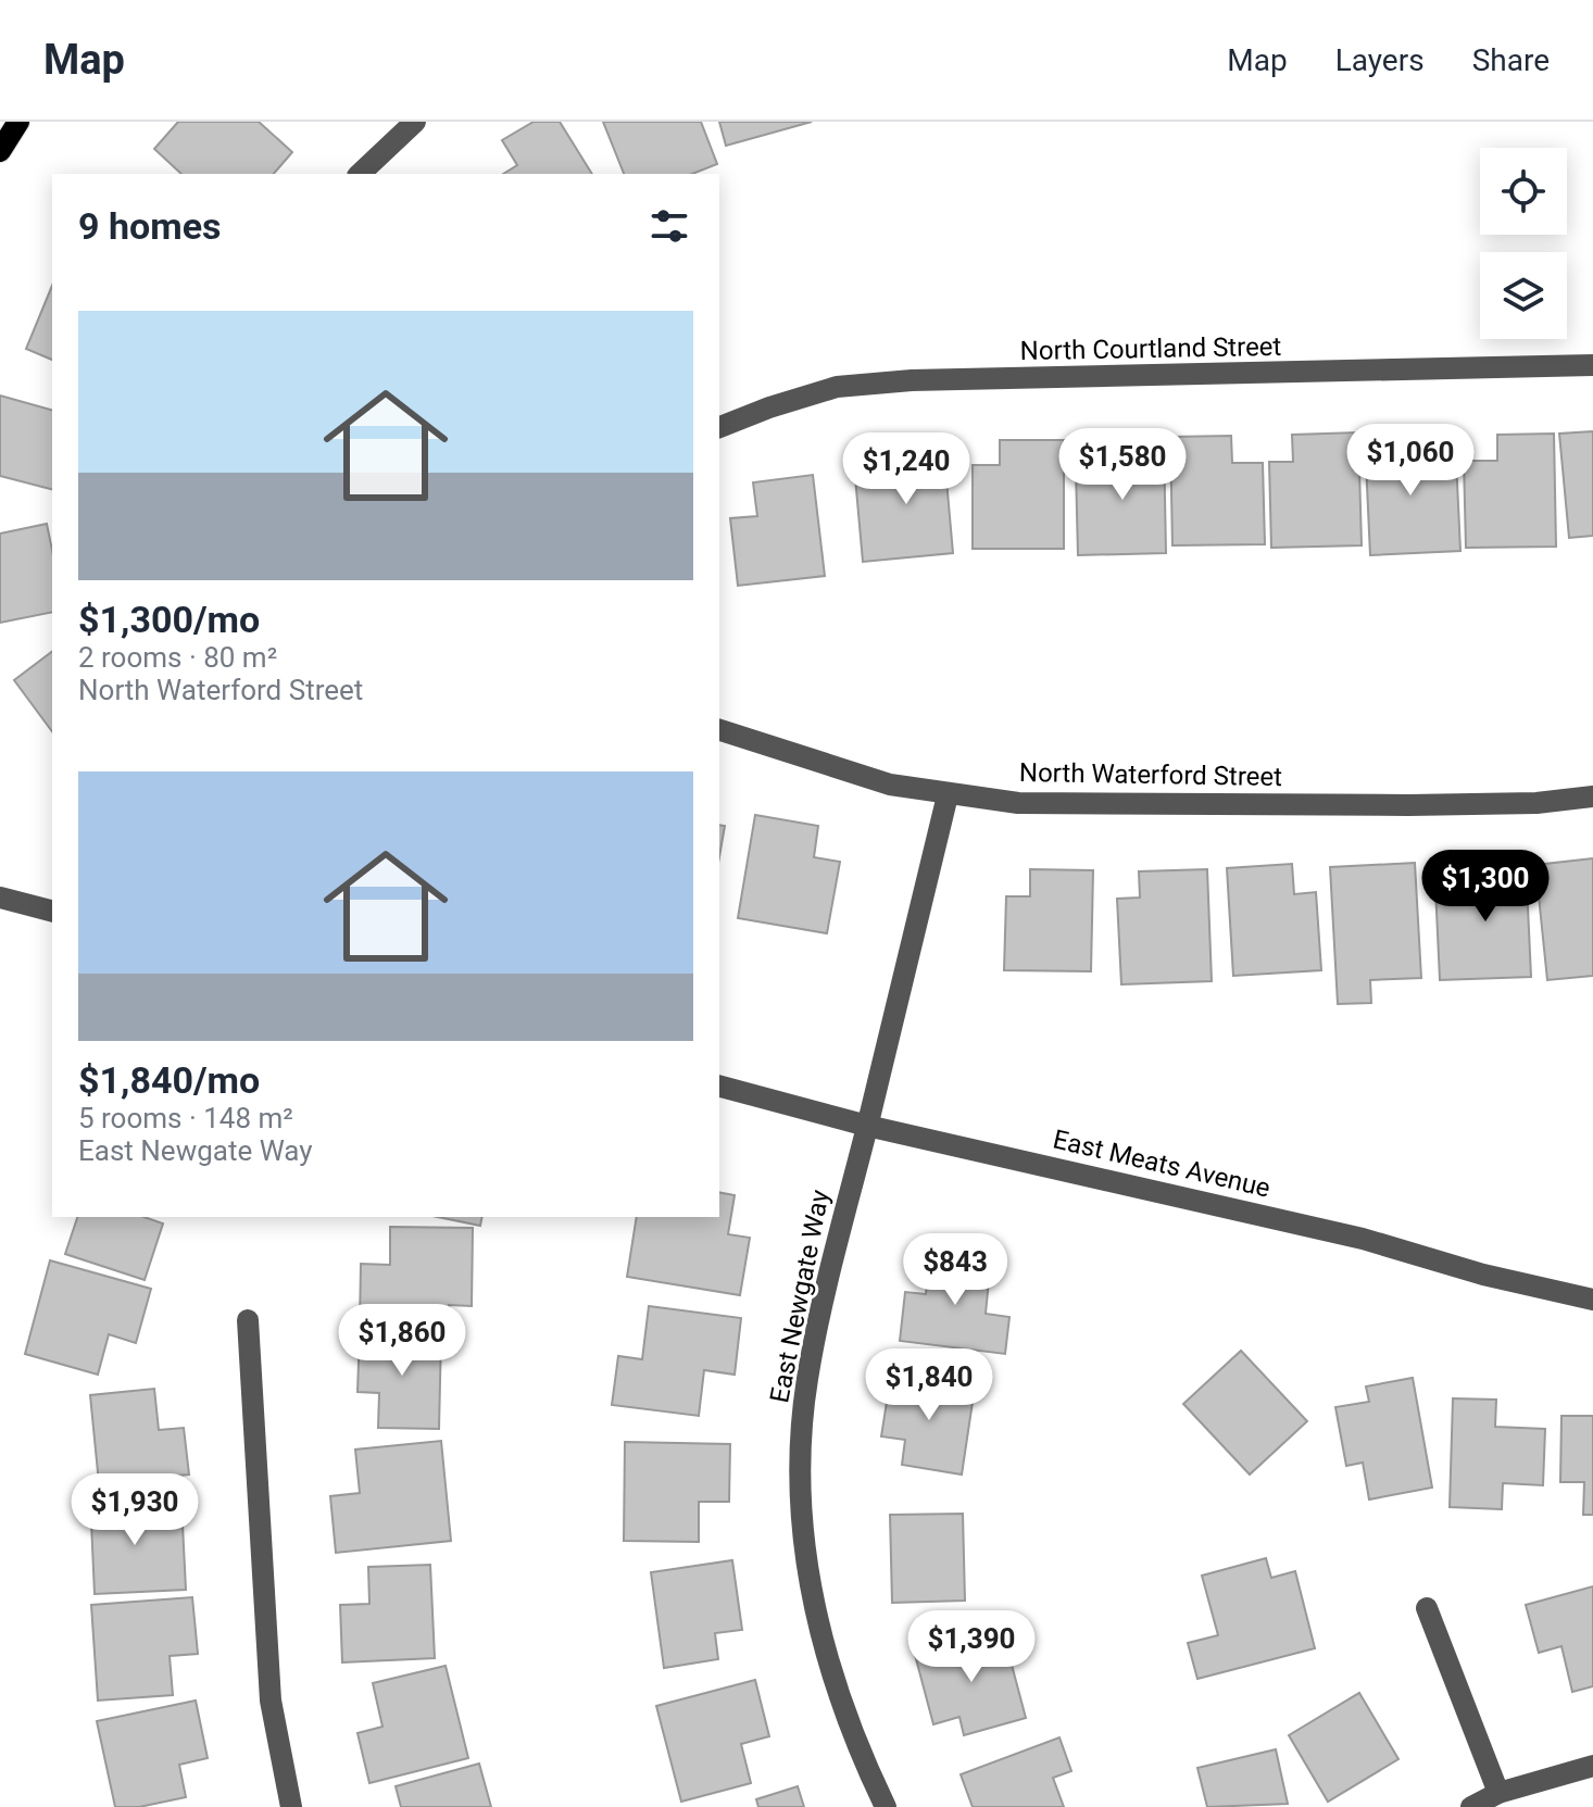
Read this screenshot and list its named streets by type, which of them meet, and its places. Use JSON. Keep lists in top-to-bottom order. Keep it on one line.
{"streets":{"street":["North Courtland Street","North Waterford Street","East Meats Avenue","East Newgate Way"]},"crossings":[["North Waterford Street","East Newgate Way"],["East Meats Avenue","East Newgate Way"]],"page":{"header":"Map","nav":["Map","Layers","Share"],"heading":"9 homes","list":[{"name":"$1,300/mo","note":"2 rooms · 80 m² · North Waterford Street"},{"name":"$1,840/mo","note":"5 rooms · 148 m² · East Newgate Way"}],"price":["$1,060","$1,580","$1,240","$1,300","$843","$1,860","$1,840","$1,930","$1,390"]}}
